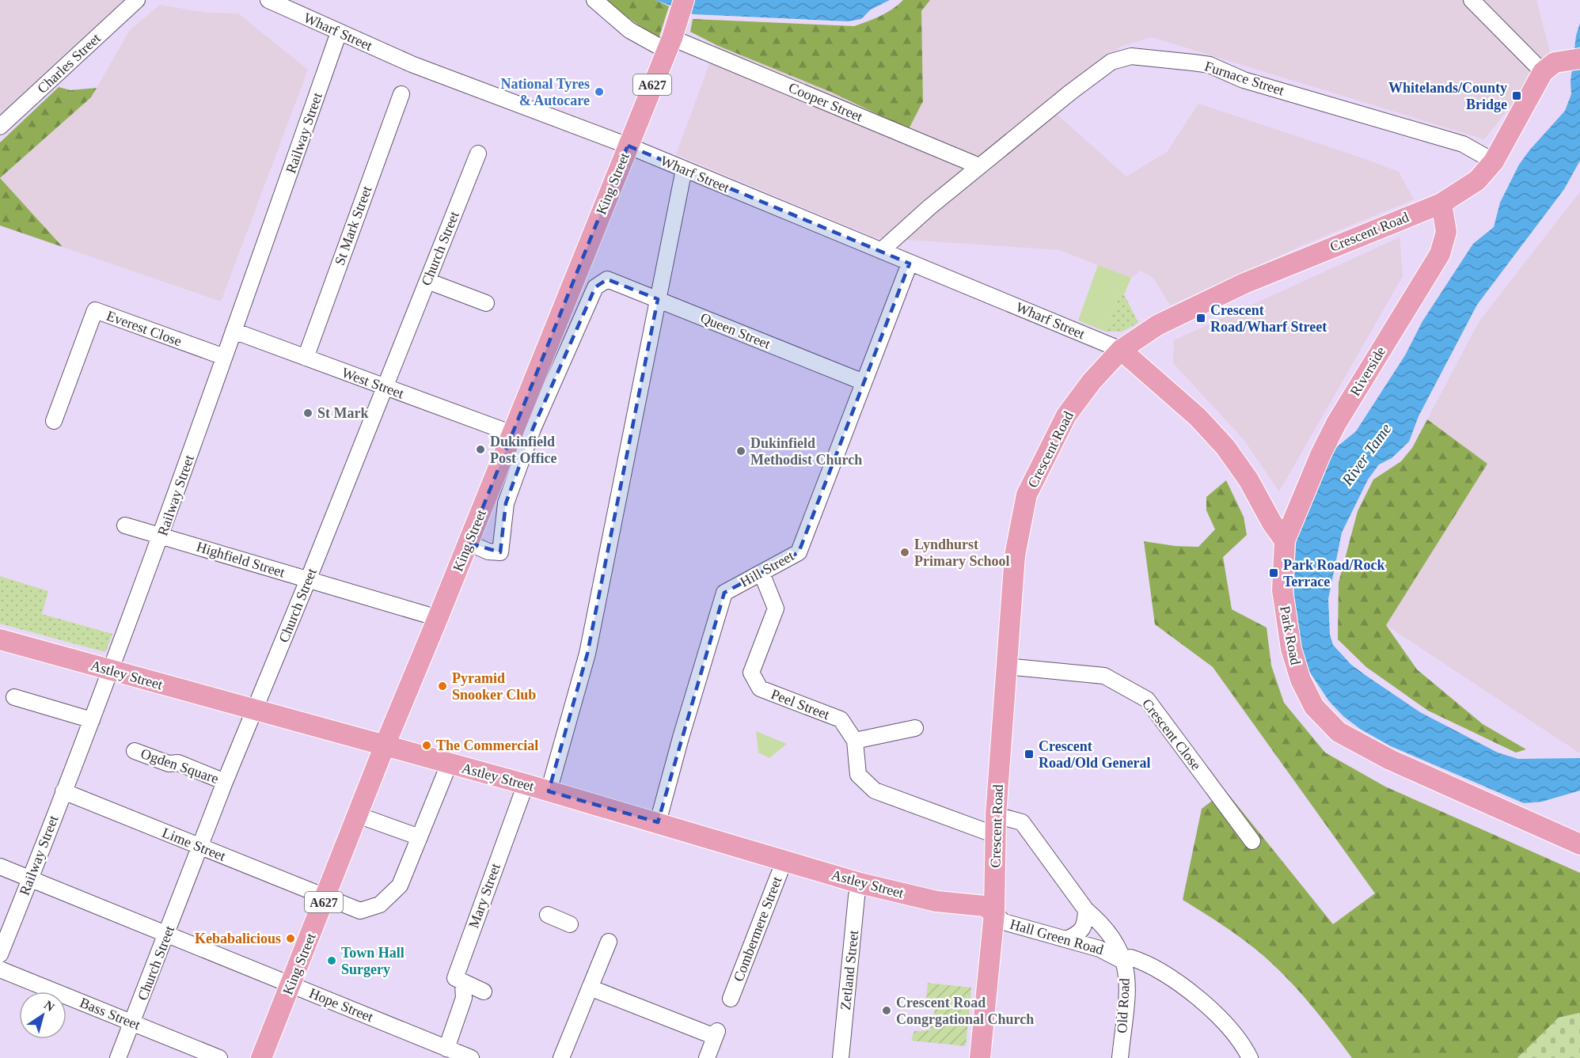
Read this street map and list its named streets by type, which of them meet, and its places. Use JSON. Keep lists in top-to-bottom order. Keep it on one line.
{"streets":{"main road":["A627","King Street","Crescent Road","Riverside","Park Road","Astley Street"],"street":["Wharf Street","Charles Street","Furnace Street","Cooper Street","Railway Street","St Mark Street","Church Street","Everest Close","Queen Street","West Street","Highfield Street","Hill Street","Peel Street","Crescent Close","Ogden Square","Lime Street","Mary Street","Combermere Street","Hall Green Road","Zetland Street","Hope Street","Old Road","Bass Street"]},"crossings":[["Wharf Street","Furnace Street"],["Wharf Street","Railway Street"],["Wharf Street","King Street"],["Wharf Street","Crescent Road"],["Wharf Street","Hill Street"],["Furnace Street","Cooper Street"],["Furnace Street","Crescent Road"],["A627","Cooper Street"],["A627","King Street"],["Cooper Street","King Street"],["Railway Street","Everest Close"],["Railway Street","West Street"],["Railway Street","Highfield Street"],["Railway Street","Astley Street"],["Railway Street","Lime Street"],["Railway Street","Hope Street"],["King Street","Queen Street"],["King Street","West Street"],["King Street","Highfield Street"],["King Street","Astley Street"],["King Street","Lime Street"],["King Street","Hope Street"],["St Mark Street","West Street"],["Crescent Road","Riverside"],["Crescent Road","Astley Street"],["Crescent Road","Peel Street"],["Crescent Road","Crescent Close"],["Crescent Road","Hall Green Road"],["Crescent Road","Old Road"],["Church Street","West Street"],["Church Street","Highfield Street"],["Church Street","Astley Street"],["Church Street","Ogden Square"],["Church Street","Lime Street"],["Church Street","Hope Street"],["Church Street","Bass Street"],["Queen Street","Hill Street"],["Riverside","Park Road"],["Hill Street","Astley Street"],["Hill Street","Peel Street"],["Astley Street","Lime Street"],["Astley Street","Mary Street"],["Astley Street","Combermere Street"],["Astley Street","Hall Green Road"],["Astley Street","Zetland Street"],["Peel Street","Old Road"],["Mary Street","Hope Street"],["Hall Green Road","Old Road"]],"water":["River Tame"],"places":{"other":["National Tyres & Autocare","St Mark","Dukinfield Post Office","Dukinfield Methodist Church","Lyndhurst Primary School","Pyramid Snooker Club","The Commercial","Kebabalicious","Town Hall Surgery","Crescent Road Congrgational Church"],"transit":["Whitelands/County Bridge","Crescent Road/Wharf Street","Park Road/Rock Terrace","Crescent Road/Old General"]},"north":"top right"}
